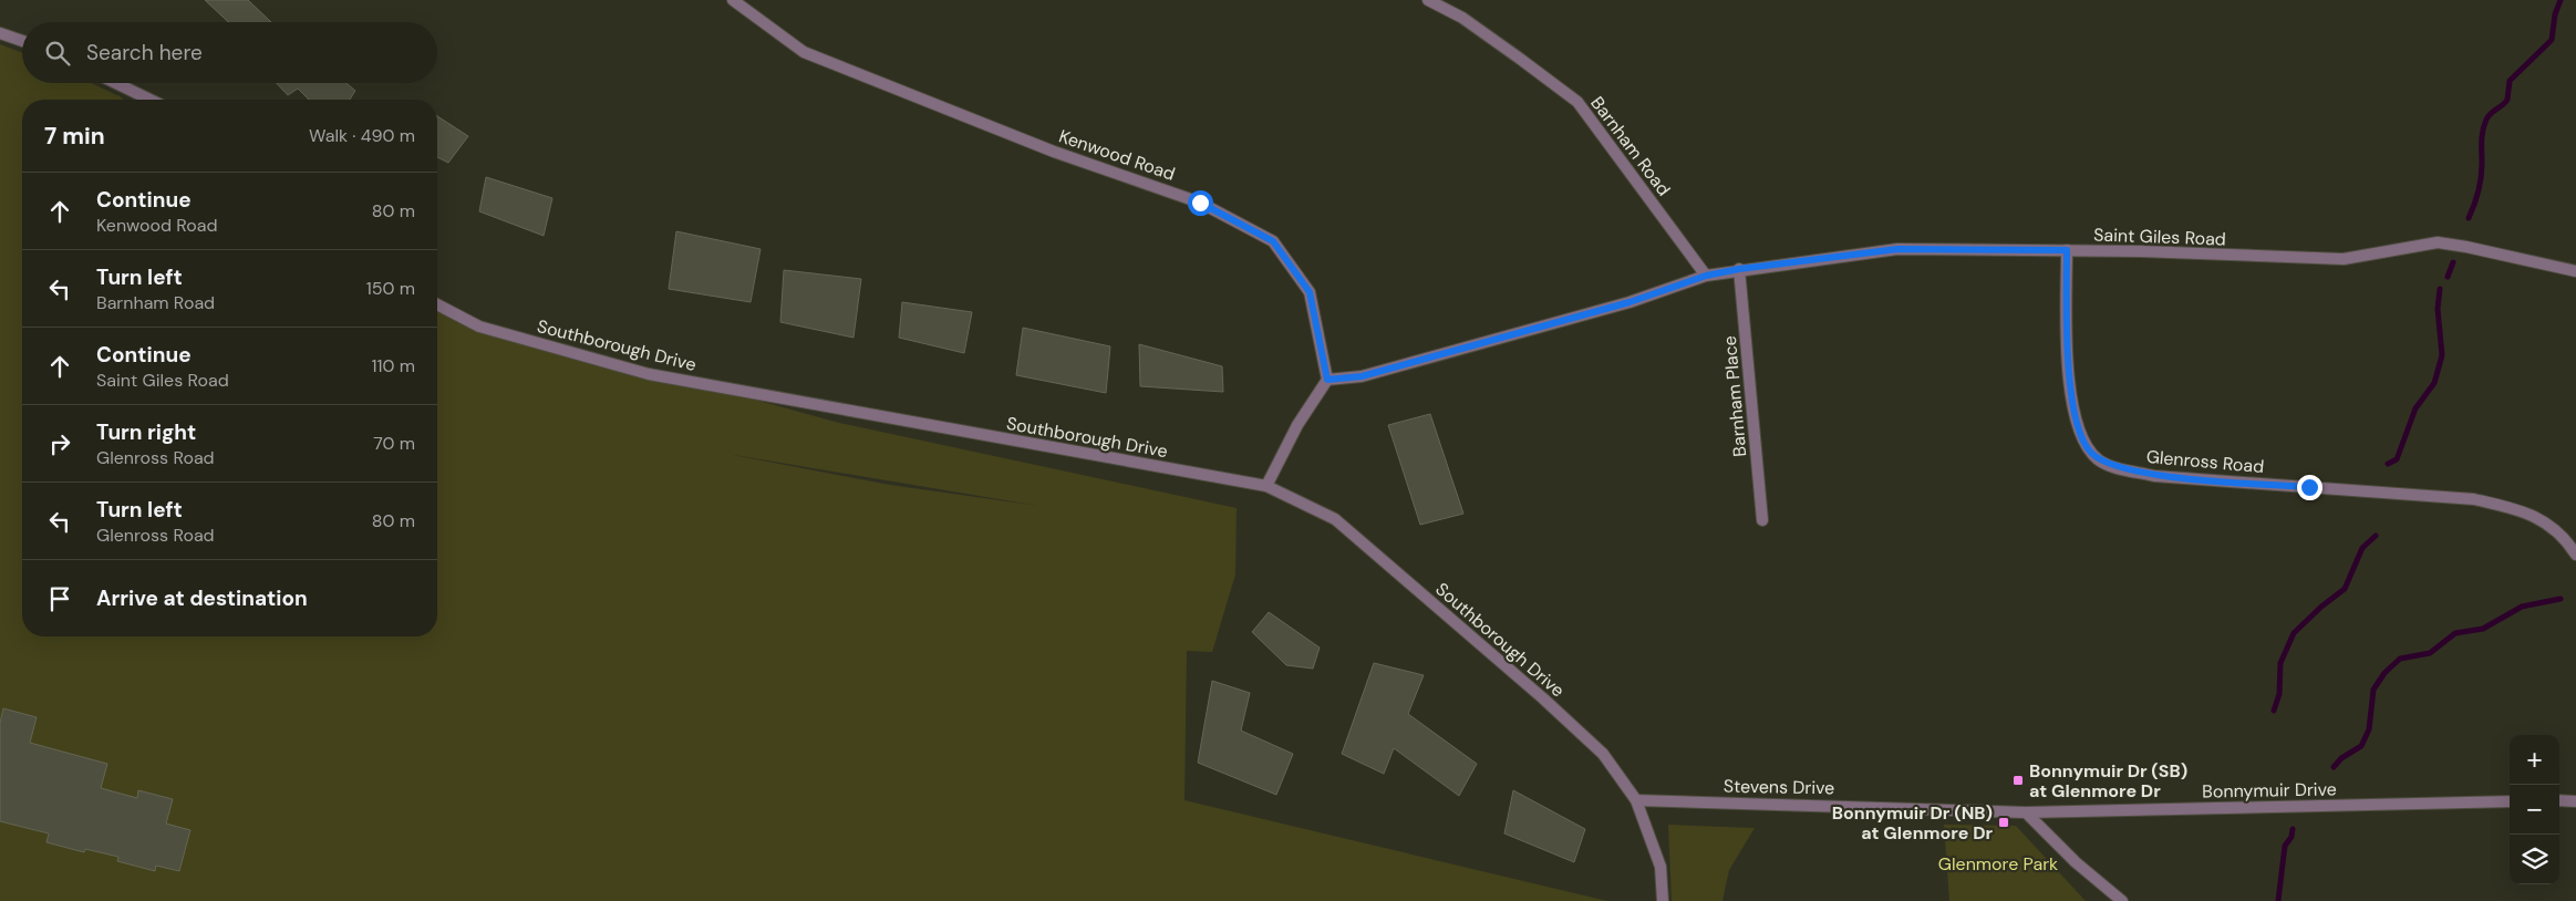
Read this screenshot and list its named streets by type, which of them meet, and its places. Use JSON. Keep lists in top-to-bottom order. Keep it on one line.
{"streets":{"street":["Barnham Road","Kenwood Road","Saint Giles Road","Southborough Drive","Barnham Place","Glenross Road","Stevens Drive","Bonnymuir Drive"]},"crossings":[["Saint Giles Road","Barnham Place"],["Saint Giles Road","Glenross Road"],["Southborough Drive","Stevens Drive"],["Stevens Drive","Bonnymuir Drive"]],"parks":["Glenmore Park"],"places":{"transit":["Bonnymuir Dr (SB) at Glenmore Dr","Bonnymuir Dr (NB) at Glenmore Dr"]},"page":{"search":"Search here","heading":["7 min","Walk · 490 m"],"list":[["Continue","Kenwood Road","80 m"],["Turn left","Barnham Road","150 m"],["Continue","Saint Giles Road","110 m"],["Turn right","Glenross Road","70 m"],["Turn left","Glenross Road","80 m"],"Arrive at destination"],"map_buttons":["+","−"]}}
